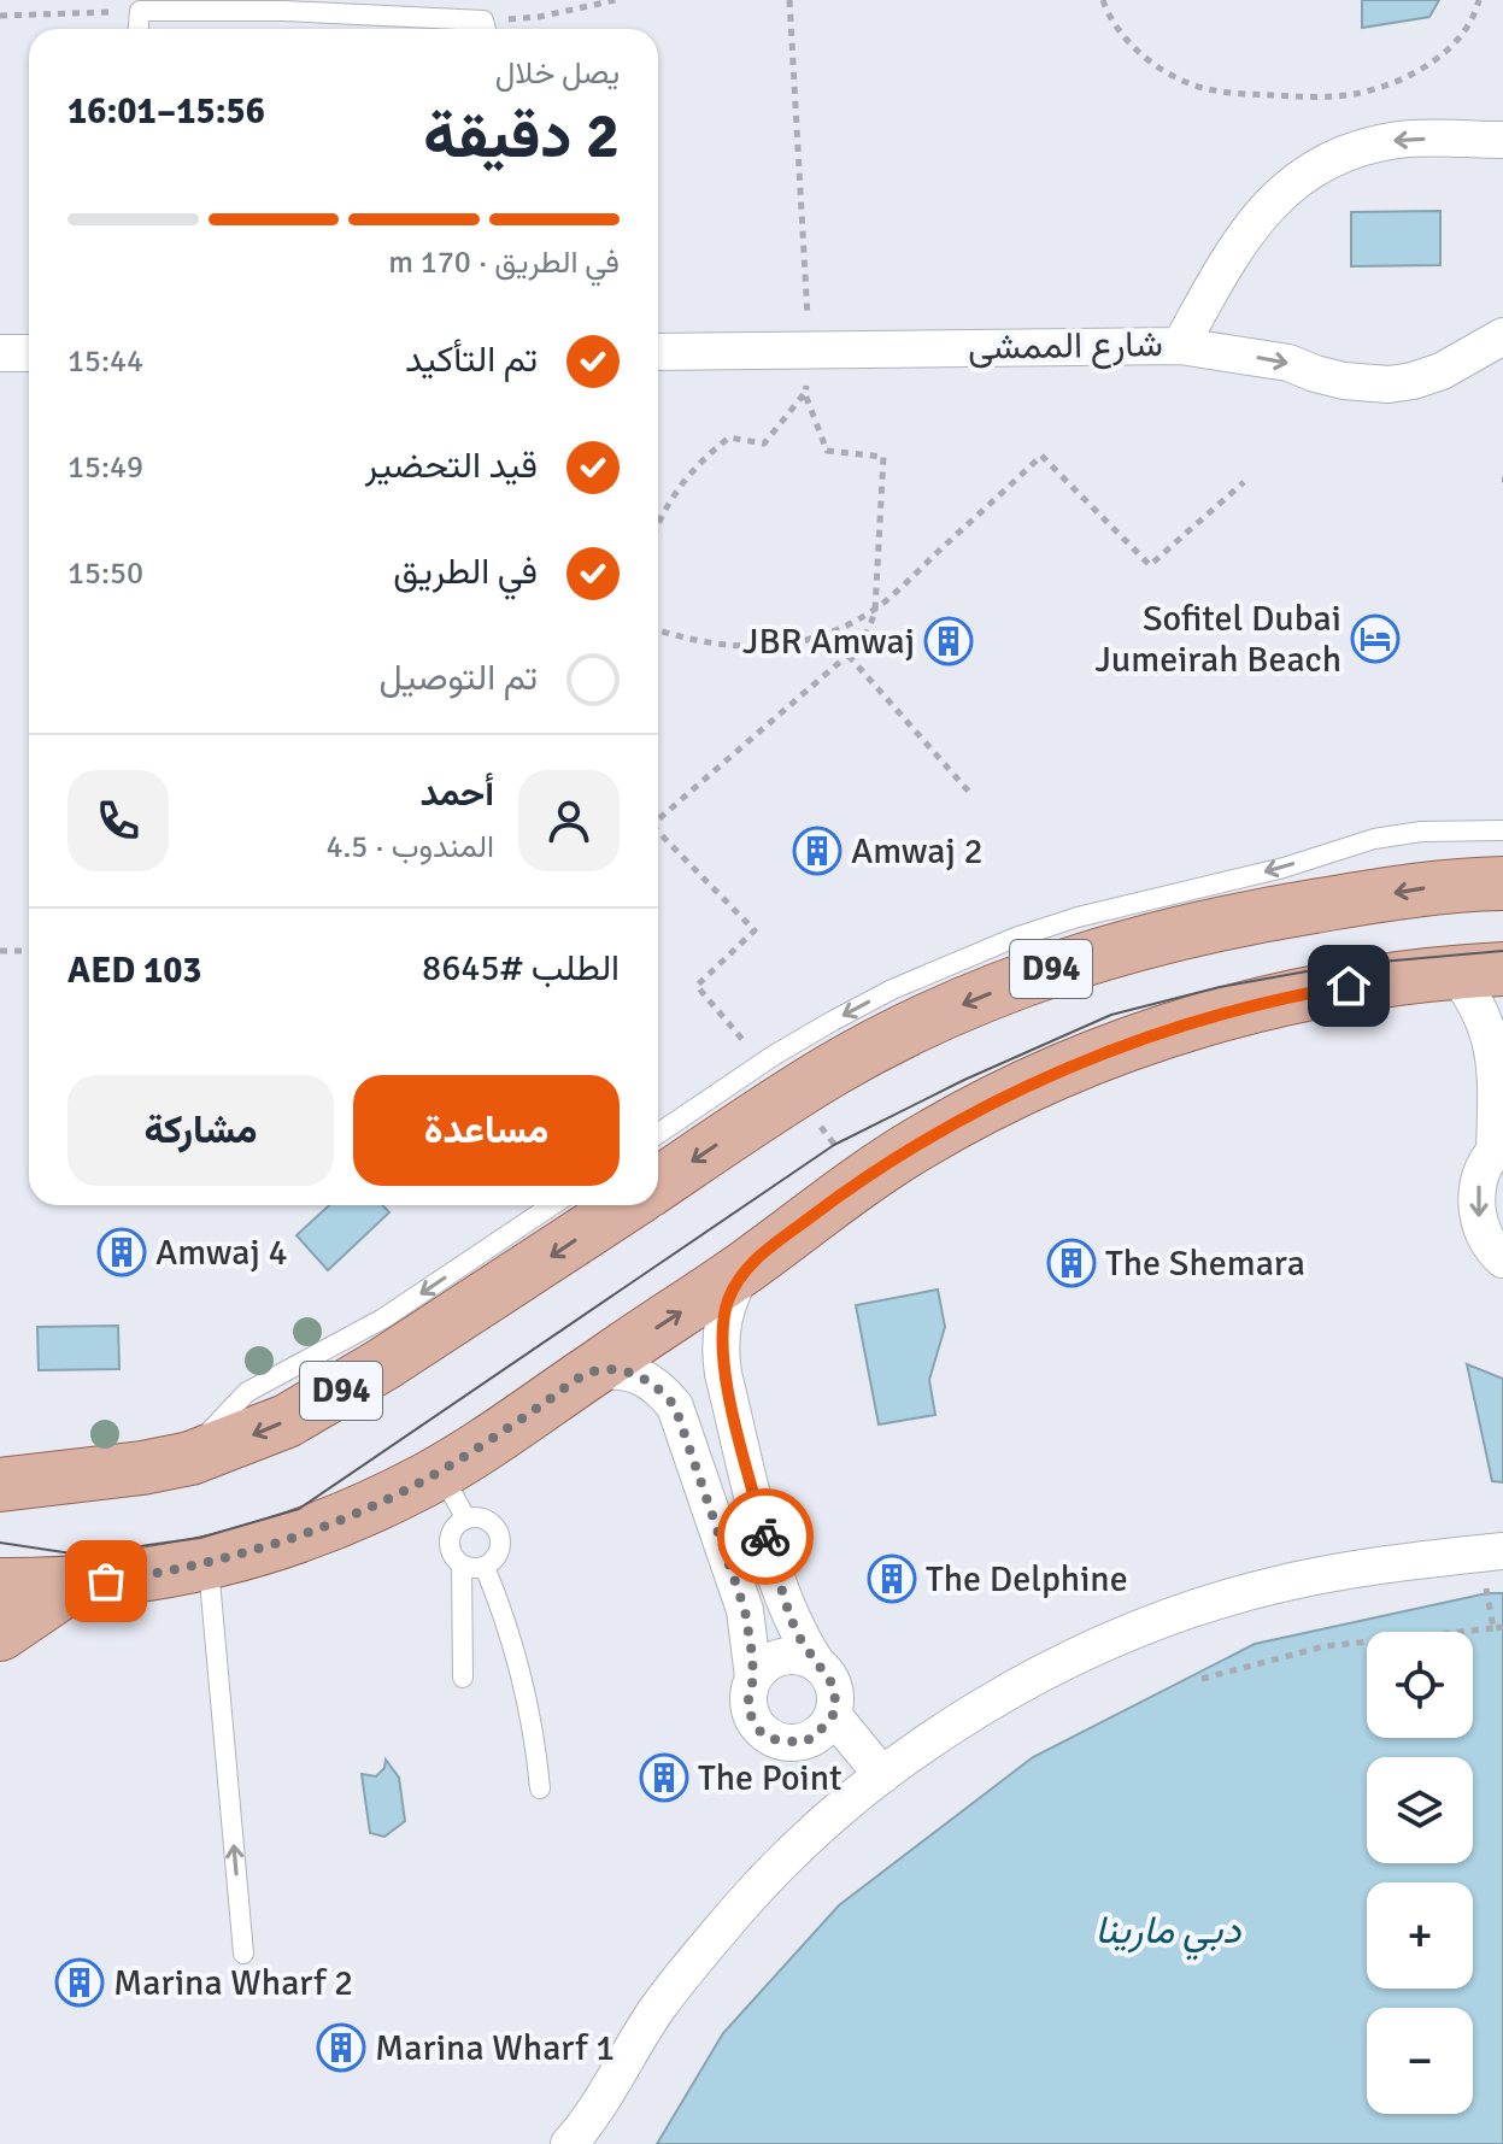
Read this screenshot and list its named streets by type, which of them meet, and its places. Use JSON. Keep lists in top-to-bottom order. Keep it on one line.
{"streets":{"main road":["D94"],"street":["شارع الممشى"]},"one_way":["شارع الممشى"],"water":["دبي مارينا"],"places":{"hotel":["Sofitel Dubai Jumeirah Beach"],"building":["JBR Amwaj","Amwaj 2","Amwaj 4","The Shemara","The Delphine","The Point","Marina Wharf 2","Marina Wharf 1"]},"page":{"heading":["2 دقيقة","يصل خلال","15:56–16:01"],"panel":["أحمد","المندوب · 4.5","الطلب #8645","AED 103"],"bar":"في الطريق · 170 m","list":[["تم التأكيد","15:44"],["قيد التحضير","15:49"],["في الطريق","15:50"],"تم التوصيل"],"buttons":["مساعدة","مشاركة"],"map_buttons":["+","−"]}}
